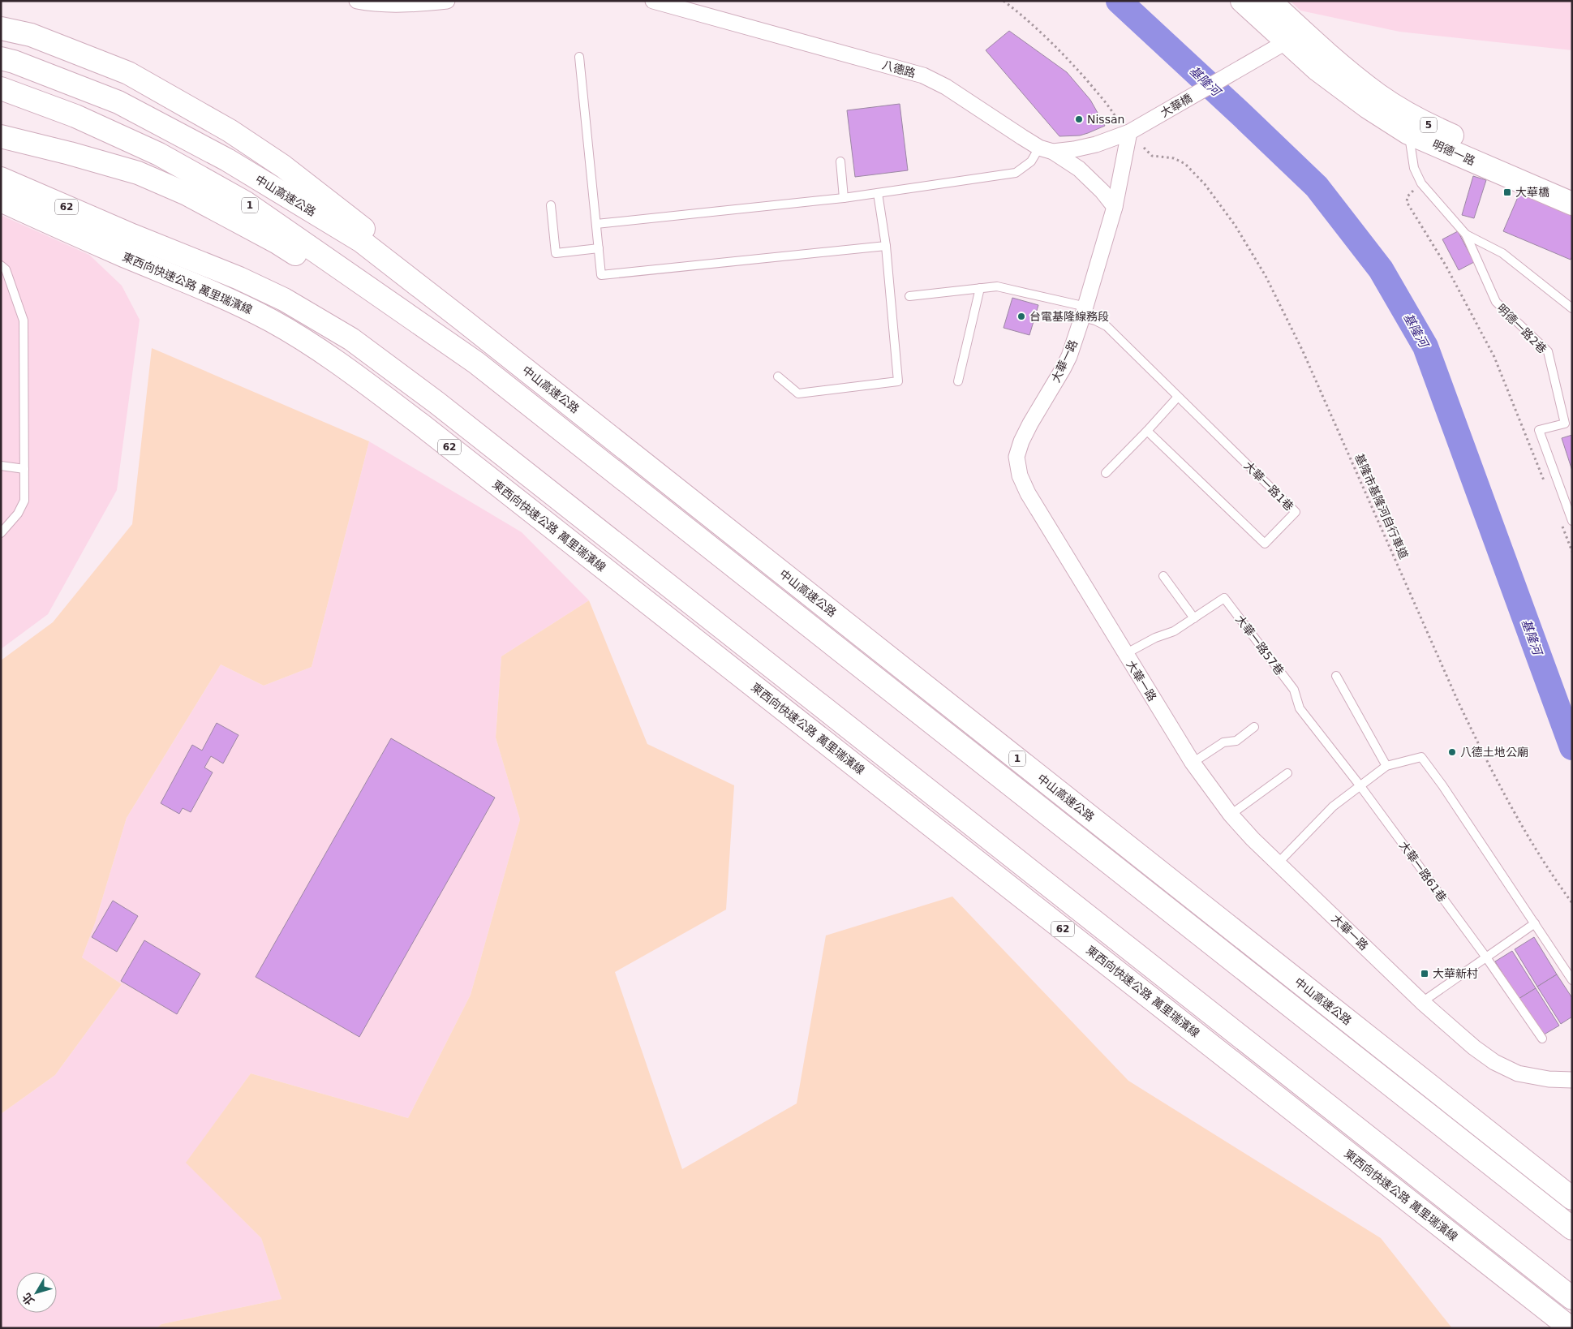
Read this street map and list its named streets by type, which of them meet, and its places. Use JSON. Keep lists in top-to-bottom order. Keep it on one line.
{"streets":{"main road":["5","明德一路","中山高速公路","1","62","東西向快速公路 萬里瑞濱線"],"street":["八德路","大華橋","大華一路"],"lane":["明德一路2巷","大華一路1巷","大華一路57巷","大華一路61巷"],"path":["基隆市基隆河自行車道"]},"crossings":[["八德路","大華一路"],["大華橋","5"],["大華橋","明德一路"],["大華橋","大華一路"],["5","明德一路"],["明德一路","明德一路2巷"],["大華一路","大華一路1巷"],["大華一路","大華一路57巷"],["大華一路57巷","大華一路61巷"]],"water":["基隆河"],"places":{"other":["Nissan","台電基隆線務段","八德土地公廟"],"transit":["大華橋","大華新村"]},"north":"bottom left"}
